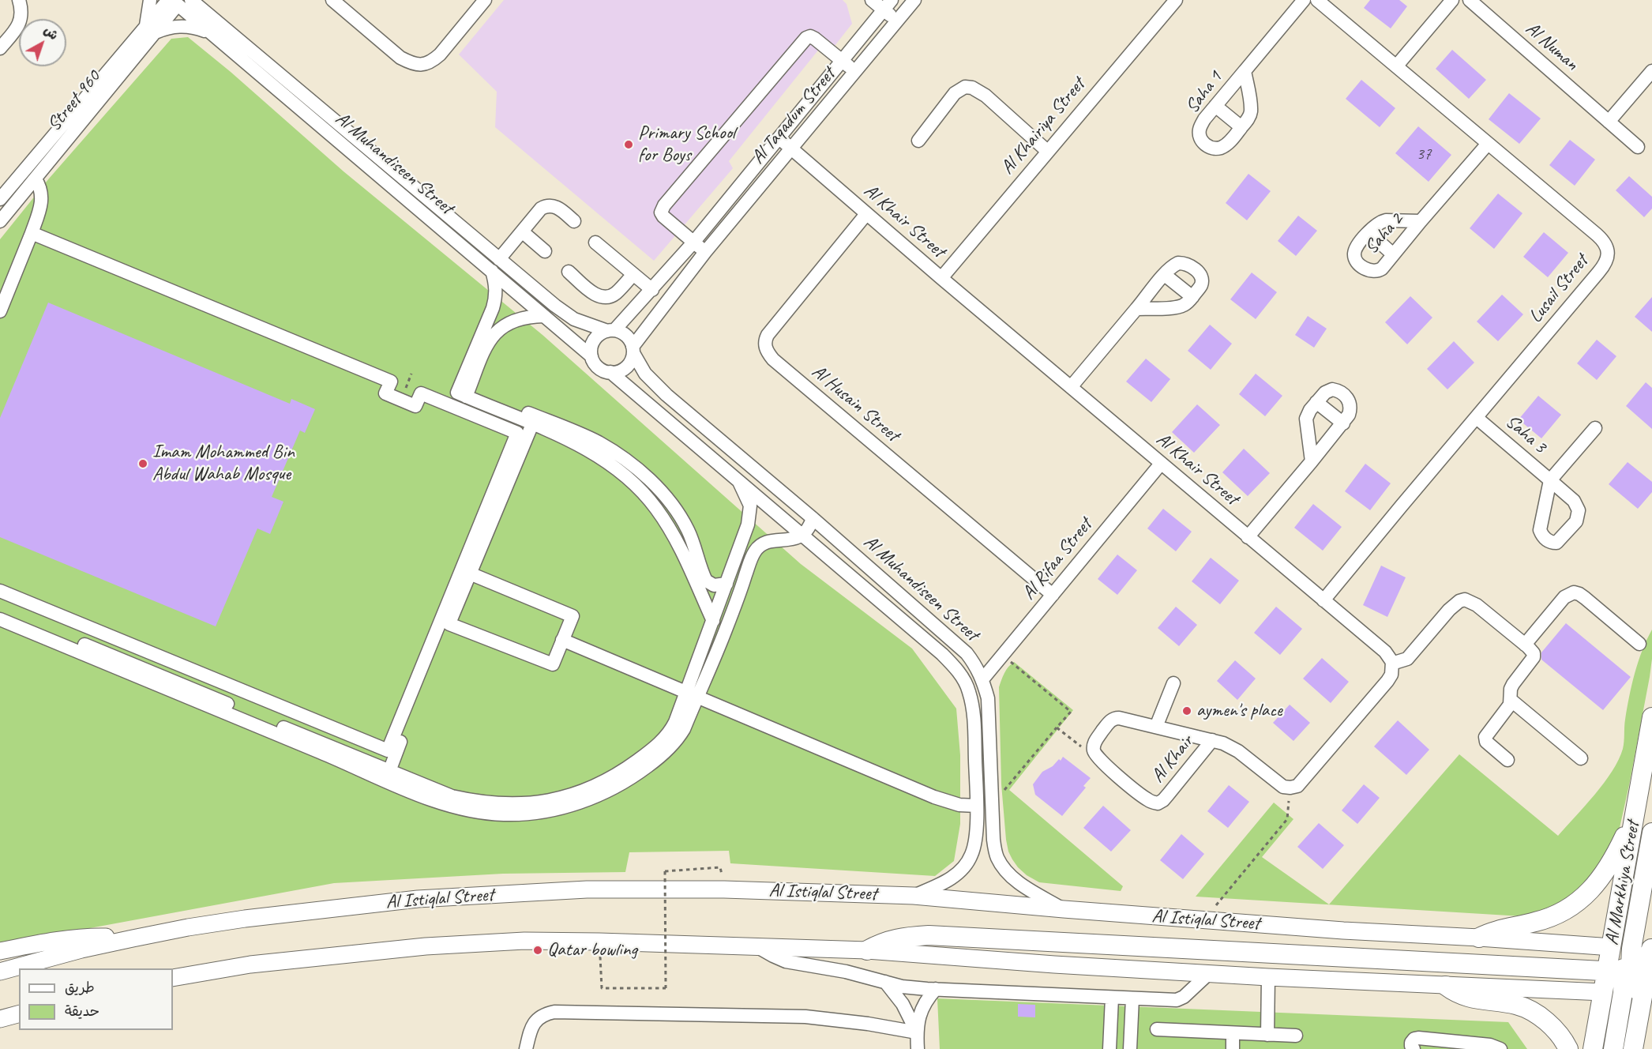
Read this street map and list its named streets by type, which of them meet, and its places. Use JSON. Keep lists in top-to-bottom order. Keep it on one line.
{"streets":{"highway":["Al Markhiya Street","Al Istiqlal Street"],"street":["Al Numan","Saha 1","Street 960","Al Taqadum Street","Al Khairiya Street","Al Muhandiseen Street","Al Khair Street","Saha 2","Lusail Street","Al Husain Street","Saha 3","Al Rifaa Street","Al Khair"]},"crossings":[["Street 960","Al Muhandiseen Street"],["Al Taqadum Street","Al Muhandiseen Street"],["Al Taqadum Street","Al Khair Street"],["Al Khairiya Street","Al Khair Street"],["Al Muhandiseen Street","Al Rifaa Street"],["Al Muhandiseen Street","Al Istiqlal Street"],["Al Khair Street","Lusail Street"],["Al Khair Street","Al Husain Street"],["Al Khair Street","Al Rifaa Street"],["Saha 2","Lusail Street"],["Lusail Street","Saha 3"],["Al Husain Street","Al Rifaa Street"],["Al Markhiya Street","Al Istiqlal Street"]],"places":["Primary School for Boys","Imam Mohammed Bin Abdul Wahab Mosque","aymen's place","Qatar bowling"],"house_numbers":["37"],"legend":["طريق","حديقة"],"north":"top right"}
